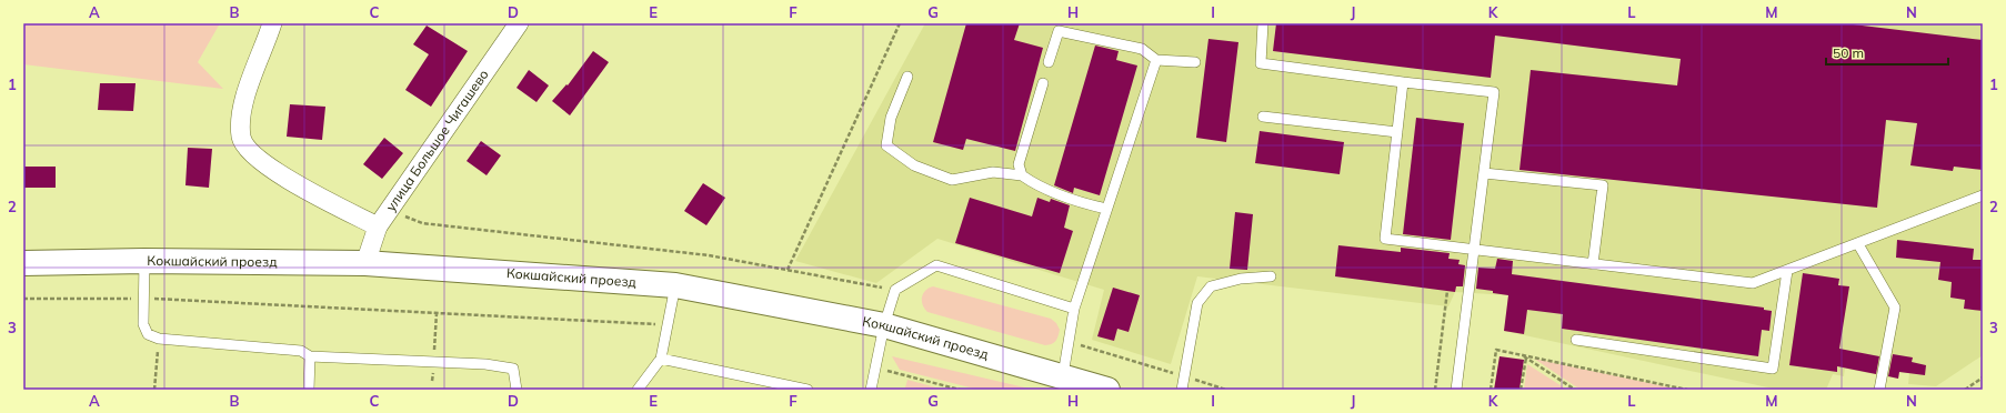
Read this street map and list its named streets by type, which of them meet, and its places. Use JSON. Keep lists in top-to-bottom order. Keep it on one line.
{"streets":{"main road":["Кокшайский проезд"],"street":["улица Большое Чигашево"]},"crossings":[["улица Большое Чигашево","Кокшайский проезд"]],"scale_bar":"50 m","grid":{"columns":["A","B","C","D","E","F","G","H","I","J","K","L","M","N"],"rows":["1","2","3"]}}
